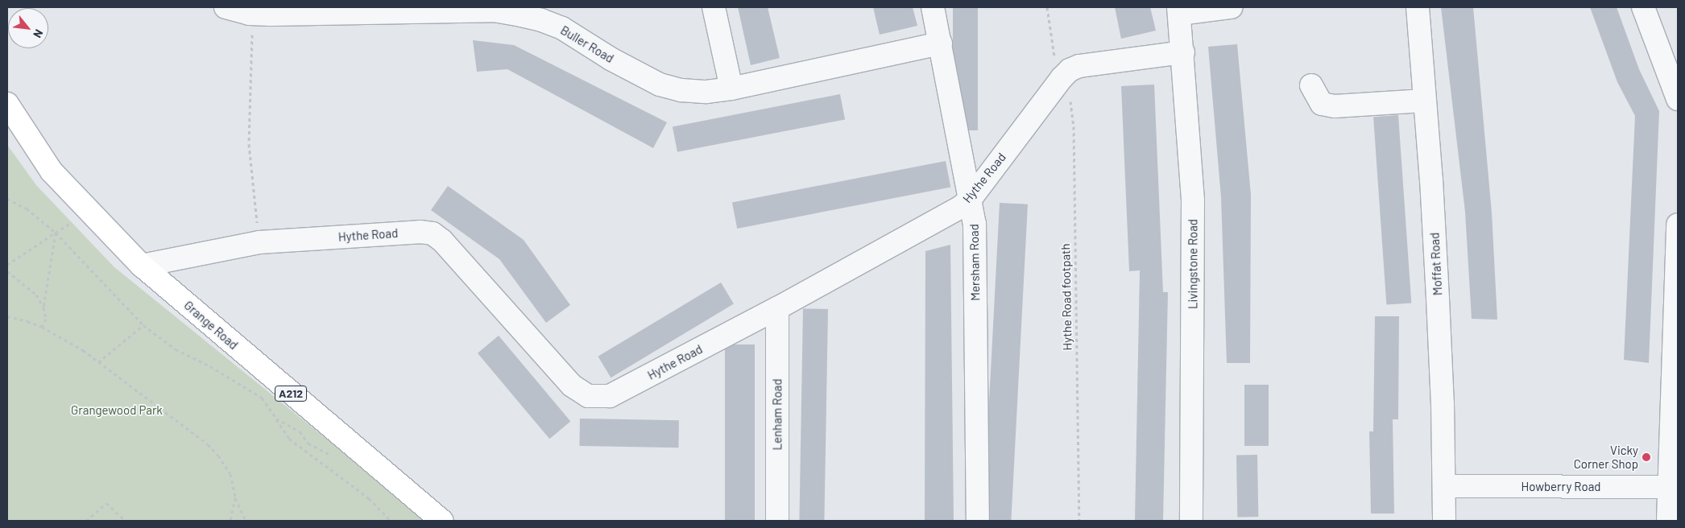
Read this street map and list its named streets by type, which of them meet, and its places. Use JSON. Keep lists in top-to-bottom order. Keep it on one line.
{"streets":{"main road":["Grange Road","A212"],"street":["Buller Road","Hythe Road","Mersham Road","Livingstone Road","Moffat Road","Lenham Road","Howberry Road"],"path":["Hythe Road footpath"]},"crossings":[["Buller Road","Mersham Road"],["Hythe Road","Mersham Road"],["Hythe Road","Livingstone Road"],["Hythe Road","Hythe Road footpath"],["Hythe Road","Grange Road"],["Hythe Road","Lenham Road"],["Moffat Road","Howberry Road"]],"parks":["Grangewood Park"],"places":["Vicky Corner Shop"],"north":"bottom right"}
